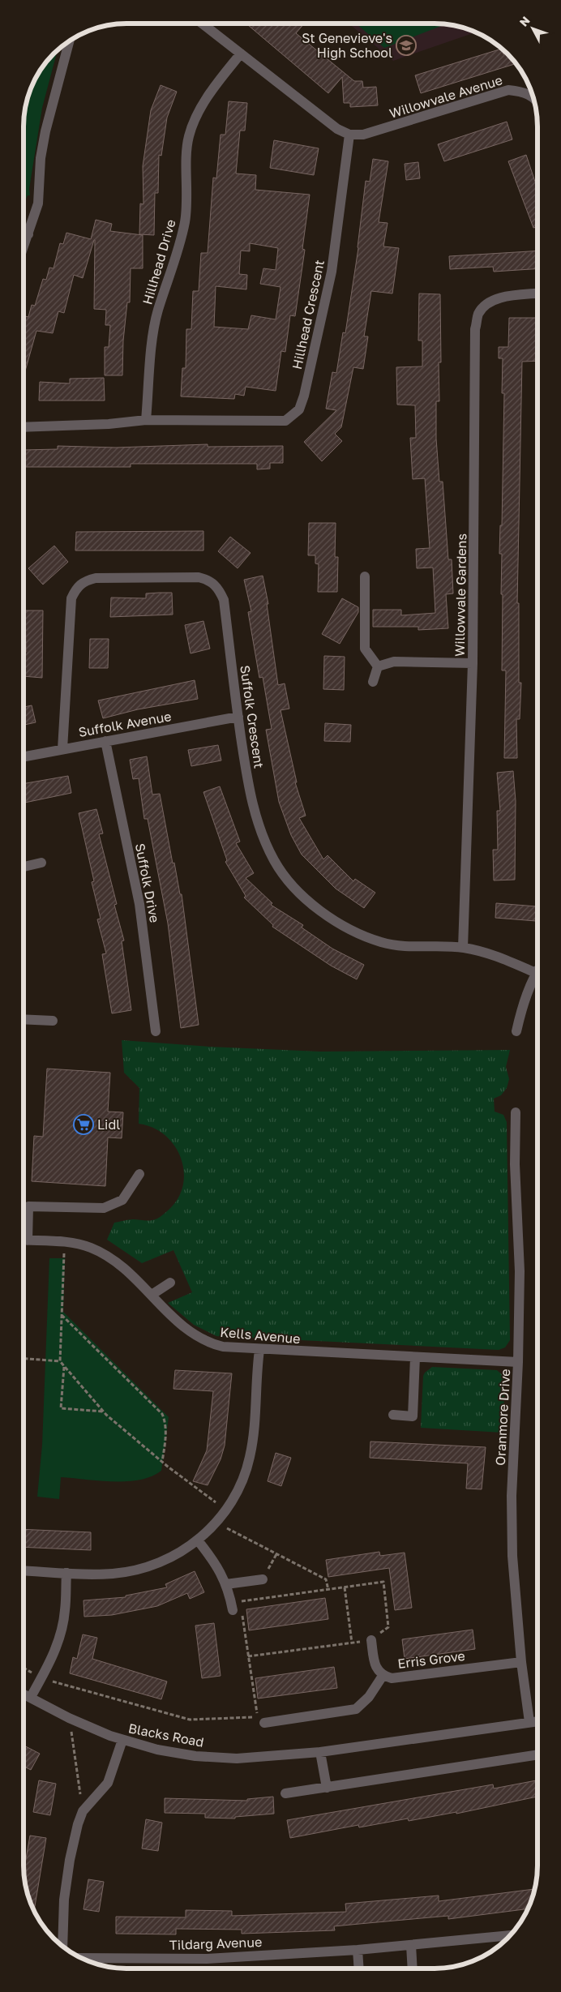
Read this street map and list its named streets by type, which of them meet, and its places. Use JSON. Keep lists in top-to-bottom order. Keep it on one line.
{"streets":{"street":["Willowvale Avenue","Hillhead Drive","Hillhead Crescent","Willowvale Gardens","Suffolk Crescent","Suffolk Avenue","Suffolk Drive","Kells Avenue","Oranmore Drive","Erris Grove","Blacks Road","Tildarg Avenue"]},"crossings":[["Willowvale Avenue","Hillhead Crescent"],["Hillhead Drive","Hillhead Crescent"],["Willowvale Gardens","Suffolk Crescent"],["Suffolk Crescent","Suffolk Avenue"],["Suffolk Avenue","Suffolk Drive"],["Kells Avenue","Oranmore Drive"],["Oranmore Drive","Erris Grove"],["Oranmore Drive","Blacks Road"]],"places":{"school or university":["St Genevieve's High School"],"supermarket":["Lidl"]},"north":"top left"}
